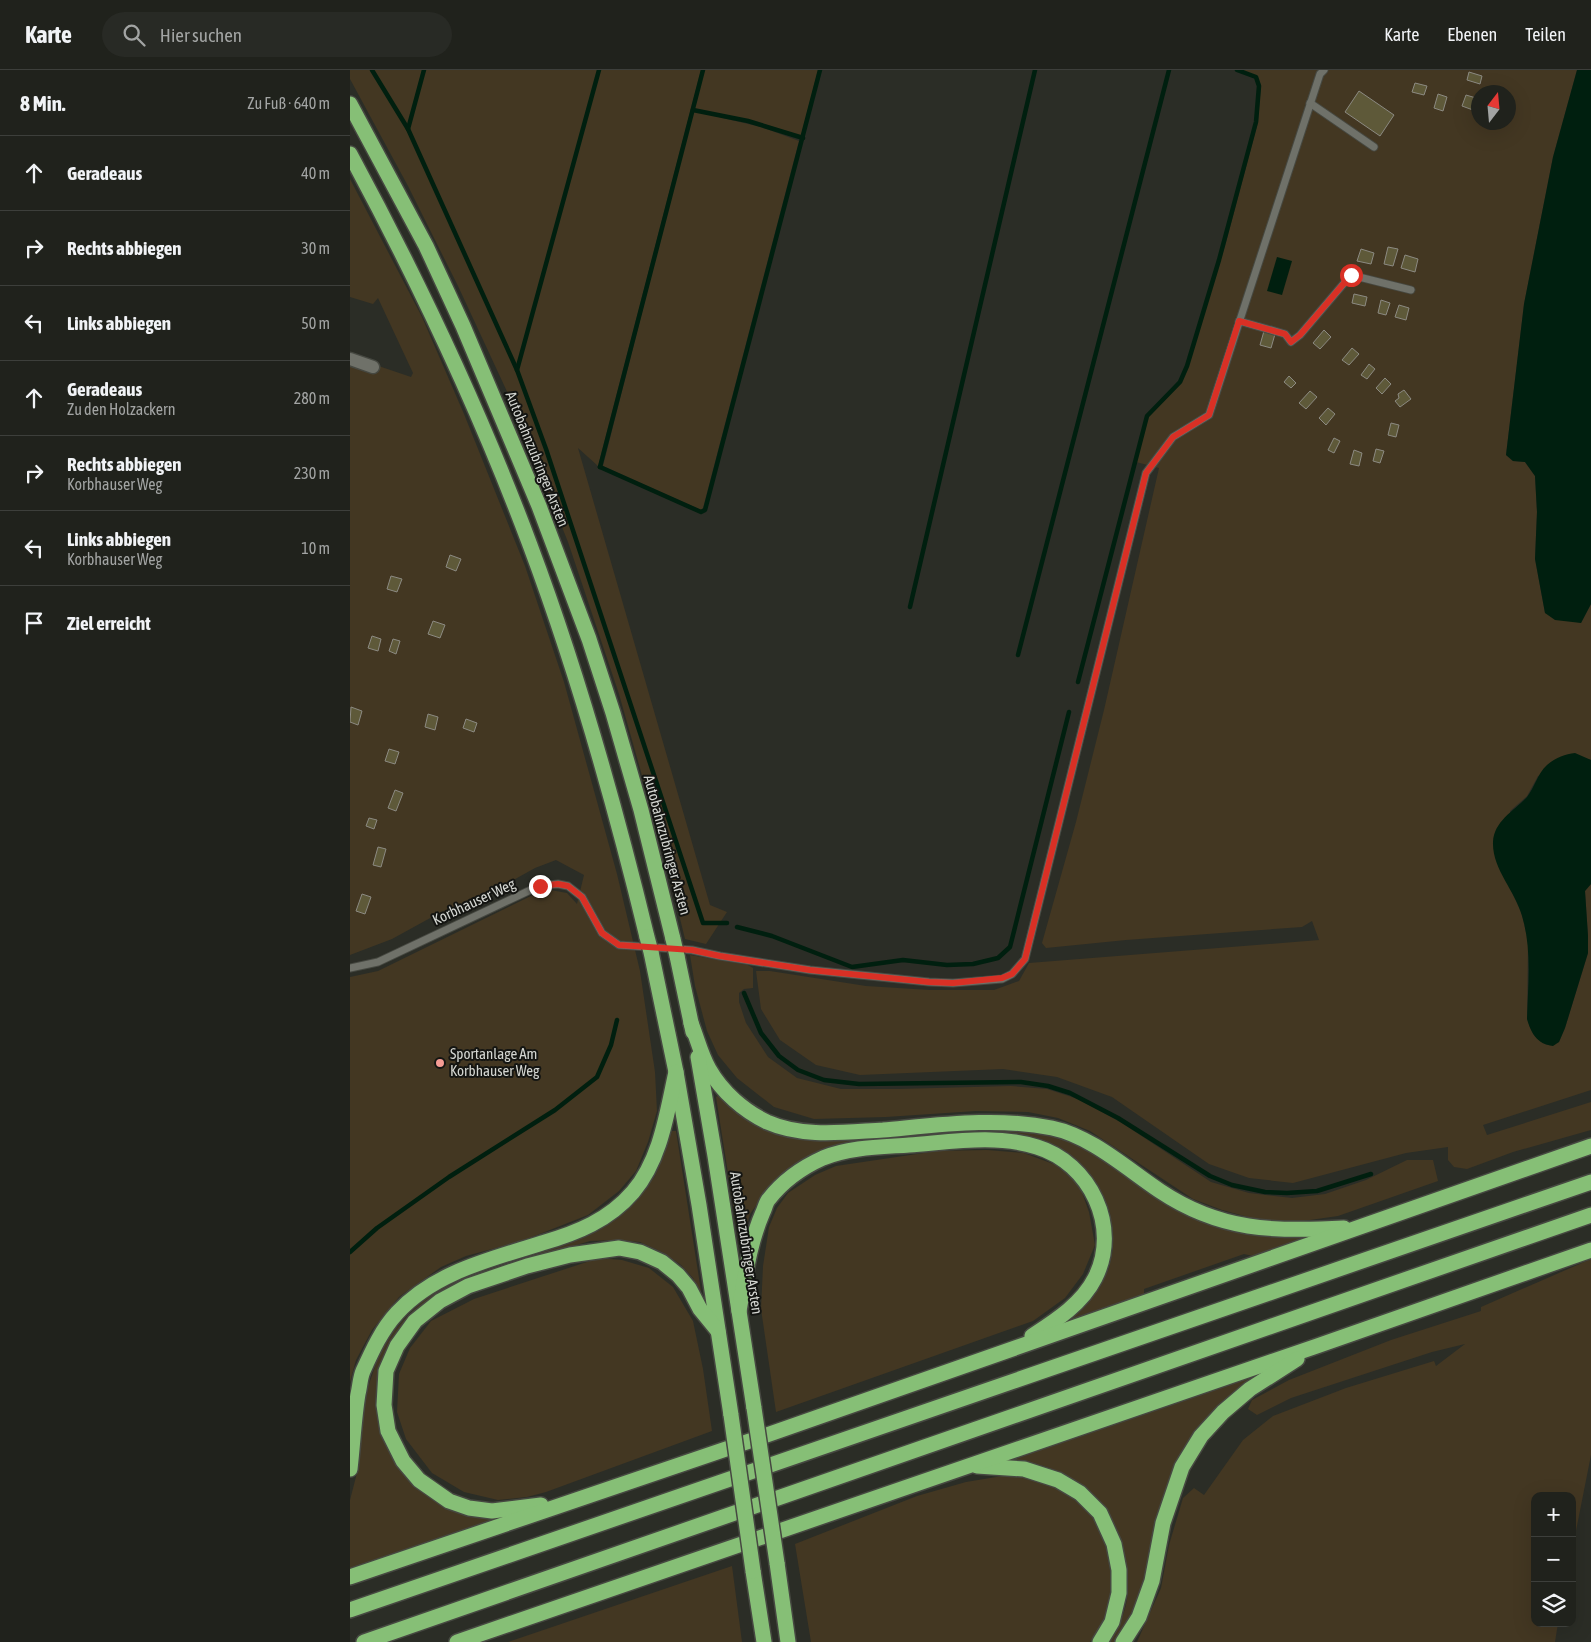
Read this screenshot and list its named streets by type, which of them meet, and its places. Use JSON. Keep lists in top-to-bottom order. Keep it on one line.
{"streets":{"highway":["Autobahnzubringer Arsten"],"lane":["Korbhauser Weg"]},"places":["Sportanlage Am Korbhauser Weg"],"north":"top","page":{"header":"Karte","search":"Hier suchen","nav":["Karte","Ebenen","Teilen"],"heading":["8 Min.","Zu Fuß · 640 m"],"list":[["Geradeaus","40 m"],["Rechts abbiegen","30 m"],["Links abbiegen","50 m"],["Geradeaus","Zu den Holzackern","280 m"],["Rechts abbiegen","Korbhauser Weg","230 m"],["Links abbiegen","Korbhauser Weg","10 m"],"Ziel erreicht"],"map_buttons":["+","−"]}}
